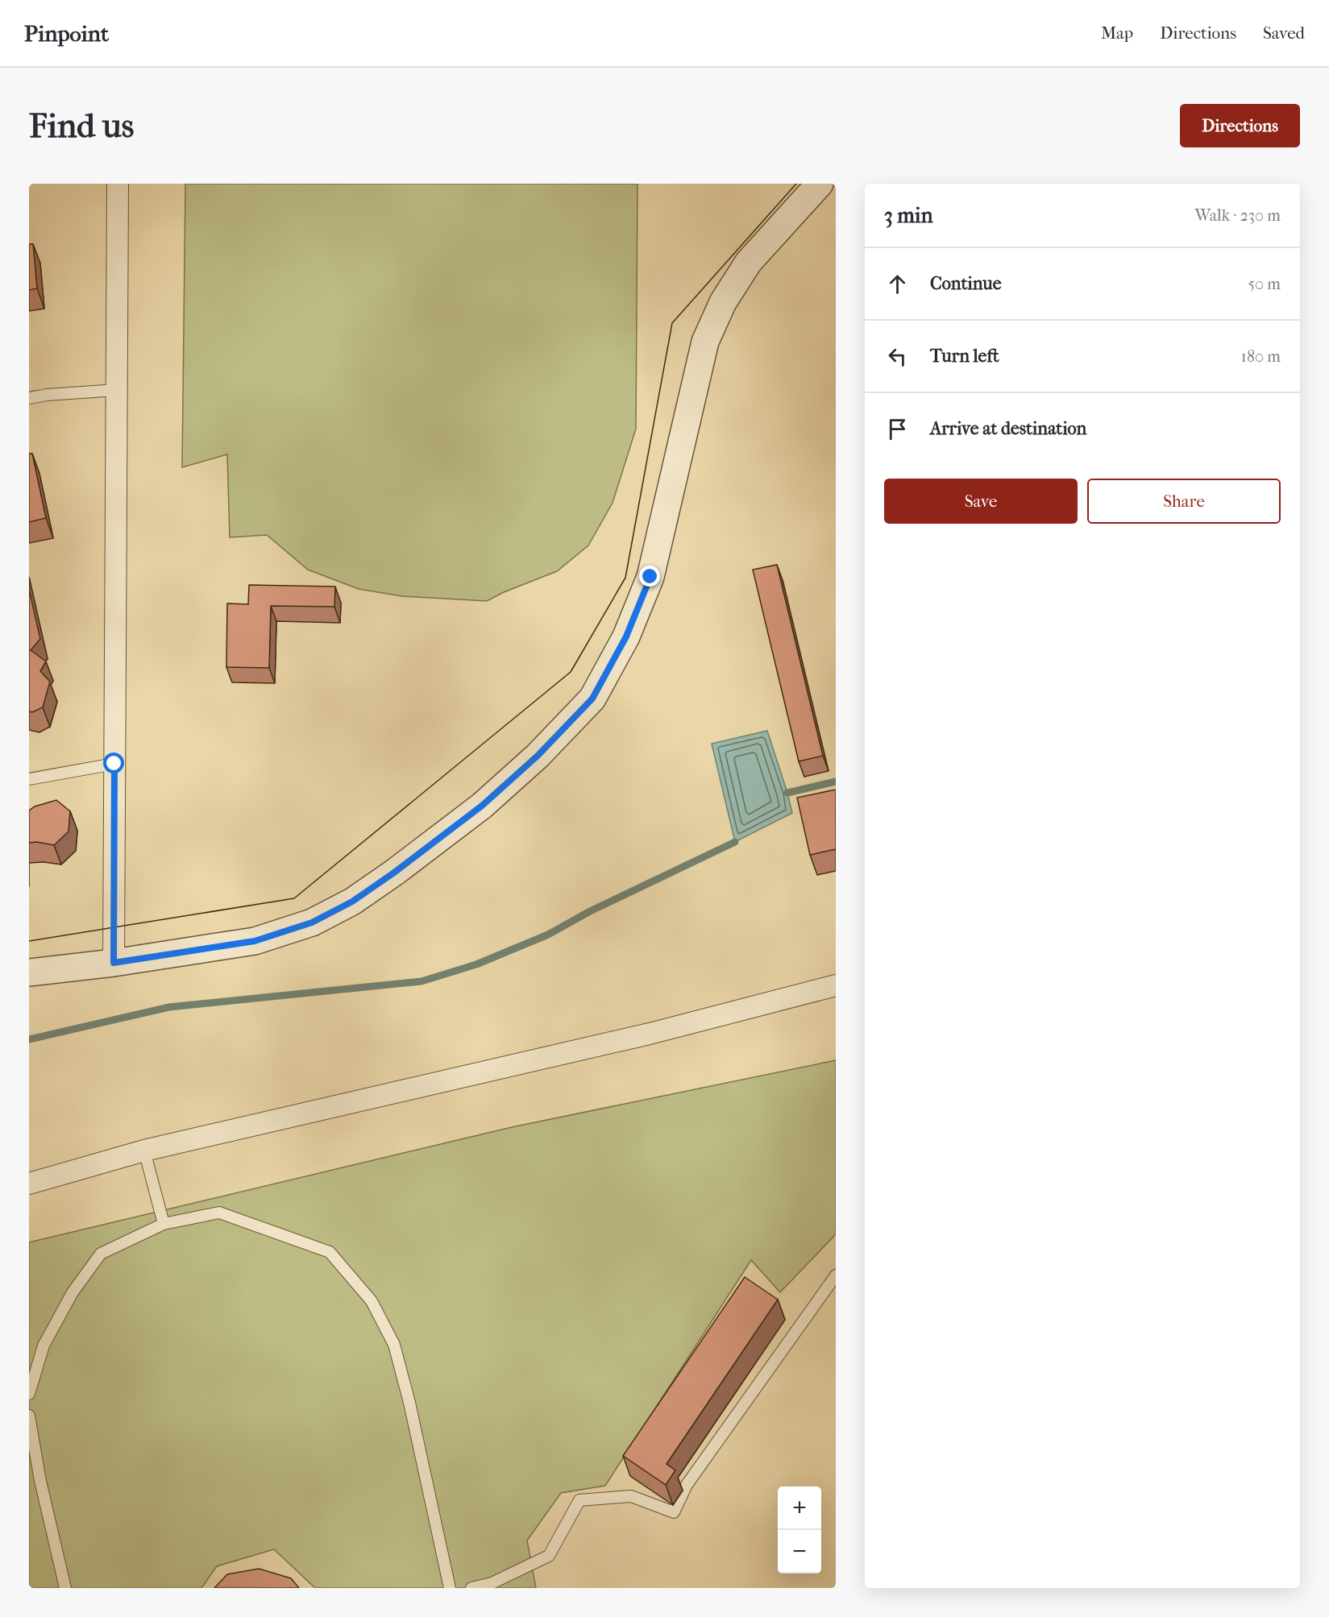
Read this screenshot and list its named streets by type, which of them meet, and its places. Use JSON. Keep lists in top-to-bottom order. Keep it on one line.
{"page":{"header":"Pinpoint","nav":["Map","Directions","Saved"],"buttons":["Directions",["Save","Share"]],"title":"Find us","heading":["3 min","Walk · 230 m"],"list":[["Continue","50 m"],["Turn left","180 m"],"Arrive at destination"],"map_buttons":["+","−"]}}
